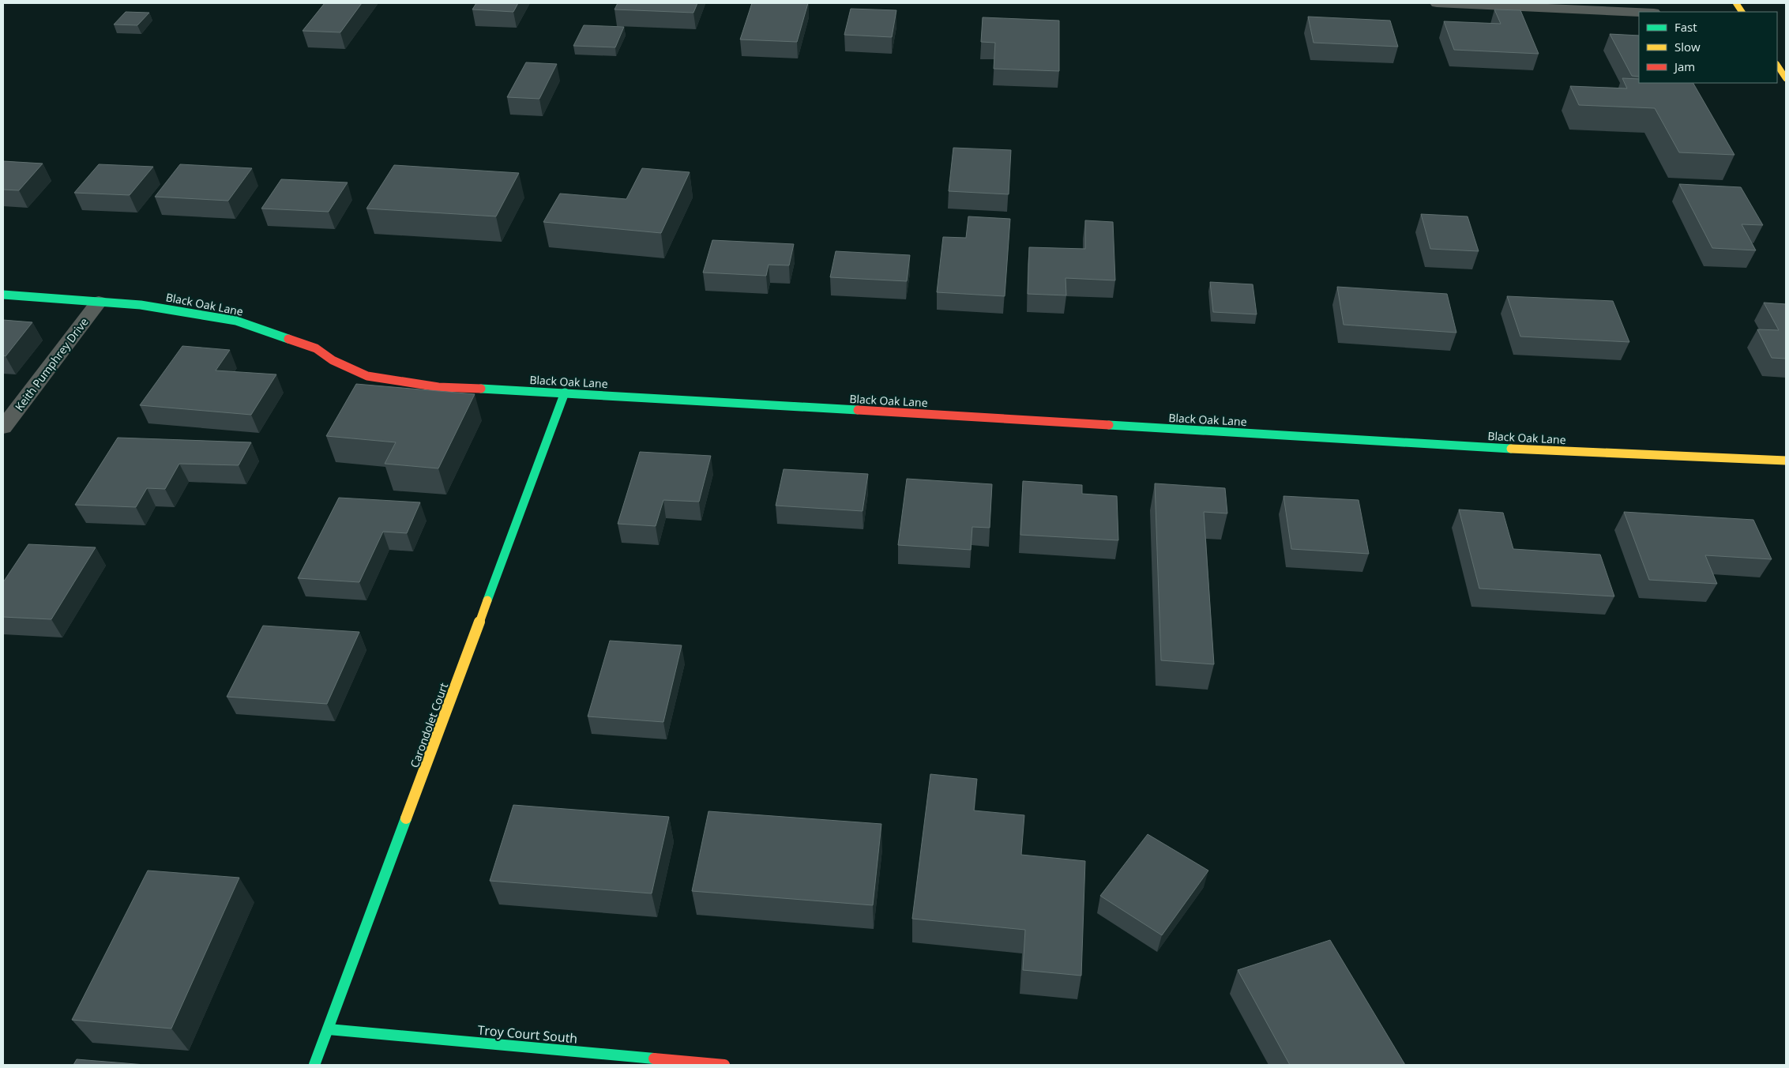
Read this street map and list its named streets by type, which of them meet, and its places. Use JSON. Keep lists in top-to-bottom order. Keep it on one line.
{"streets":{"street":["Black Oak Lane","Keith Pumphrey Drive","Carondolet Court","Troy Court South"]},"crossings":[["Black Oak Lane","Keith Pumphrey Drive"],["Black Oak Lane","Carondolet Court"],["Carondolet Court","Troy Court South"]],"legend":["Fast","Slow","Jam"]}
